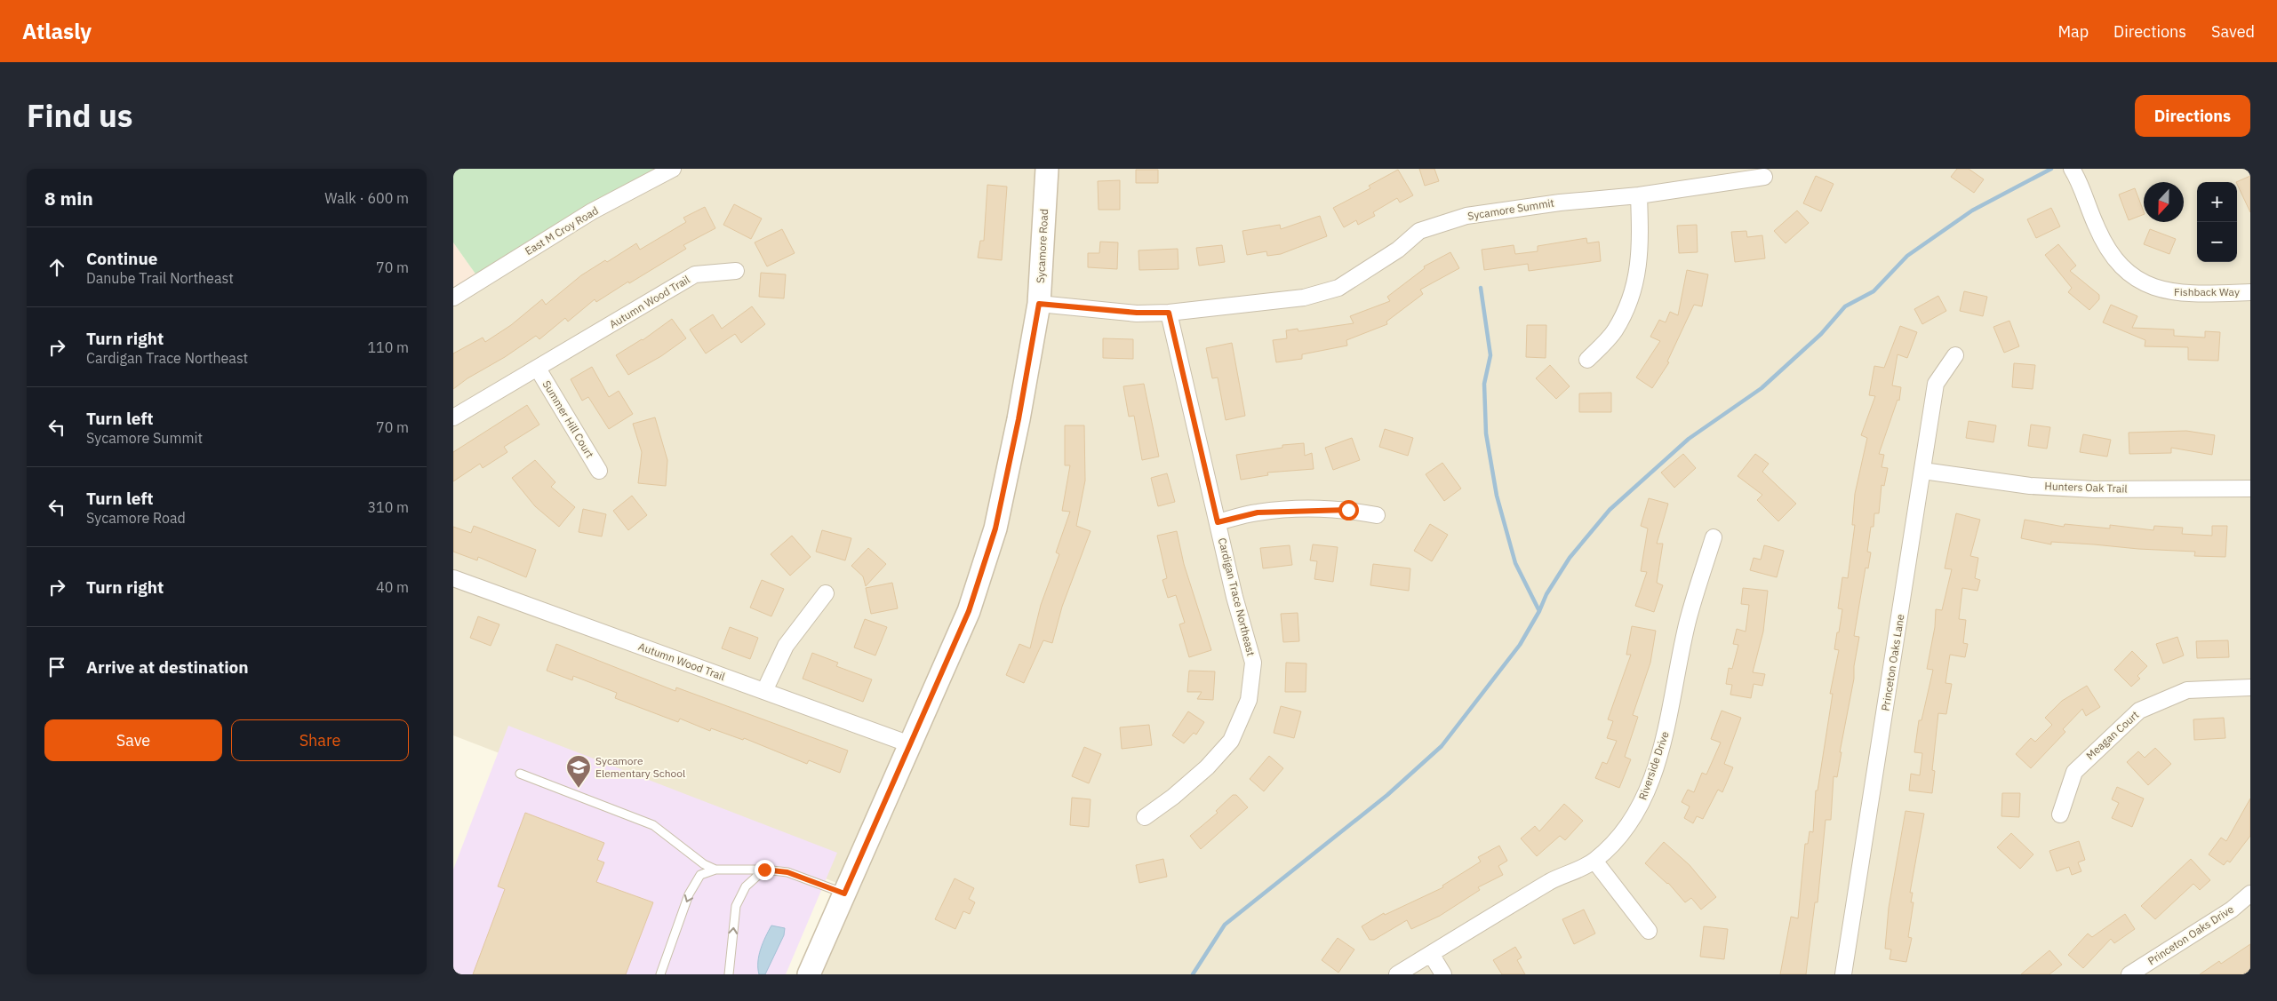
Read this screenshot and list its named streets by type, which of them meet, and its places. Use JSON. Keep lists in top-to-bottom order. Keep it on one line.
{"streets":{"street":["Sycamore Summit","East M Croy Road","Sycamore Road","Fishback Way","Autumn Wood Trail","Summer Hill Court","Hunters Oak Trail","Cardigan Trace Northeast","Princeton Oaks Lane","Meagan Court","Riverside Drive","Princeton Oaks Drive"]},"crossings":[["Sycamore Summit","Sycamore Road"],["Sycamore Summit","Cardigan Trace Northeast"],["Sycamore Road","Autumn Wood Trail"],["Autumn Wood Trail","Summer Hill Court"],["Hunters Oak Trail","Princeton Oaks Lane"]],"places":{"school or university":["Sycamore Elementary School"]},"north":"bottom","page":{"header":"Atlasly","nav":["Map","Directions","Saved"],"title":"Find us","buttons":["Directions",["Save","Share"]],"heading":["8 min","Walk · 600 m"],"map_buttons":["+","−"],"list":[["Continue","Danube Trail Northeast","70 m"],["Turn right","Cardigan Trace Northeast","110 m"],["Turn left","Sycamore Summit","70 m"],["Turn left","Sycamore Road","310 m"],["Turn right","40 m"],"Arrive at destination"]}}
